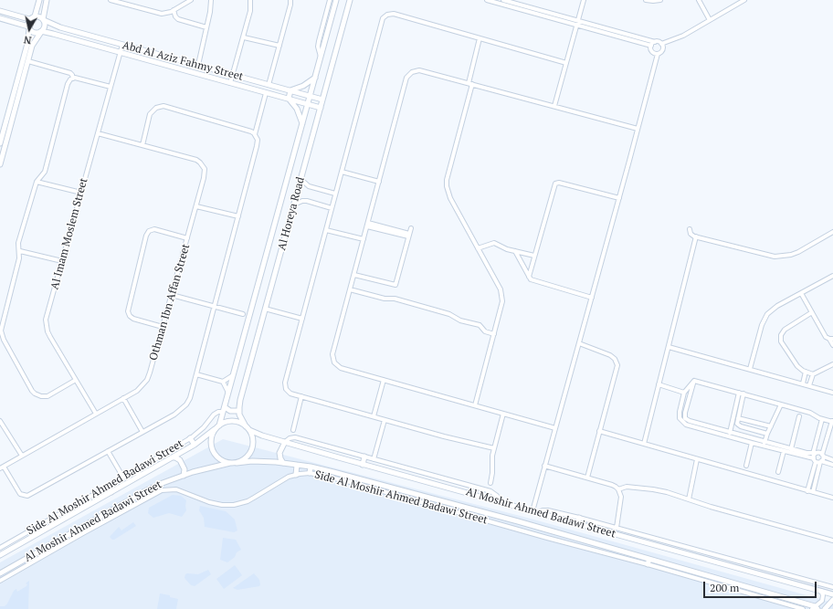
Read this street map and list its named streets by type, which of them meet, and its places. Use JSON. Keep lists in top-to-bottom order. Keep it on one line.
{"streets":{"street":["Abd Al Aziz Fahmy Street","Al Horeya Road","Al Imam Moslem Street","Othman Ibn Affan Street","Side Al Moshir Ahmed Badawi Street","Al Moshir Ahmed Badawi Street"]},"crossings":[["Abd Al Aziz Fahmy Street","Al Horeya Road"],["Abd Al Aziz Fahmy Street","Al Imam Moslem Street"],["Al Horeya Road","Side Al Moshir Ahmed Badawi Street"],["Al Horeya Road","Al Moshir Ahmed Badawi Street"],["Al Imam Moslem Street","Othman Ibn Affan Street"],["Side Al Moshir Ahmed Badawi Street","Al Moshir Ahmed Badawi Street"]],"scale_bar":"200 m","north":"bottom"}
